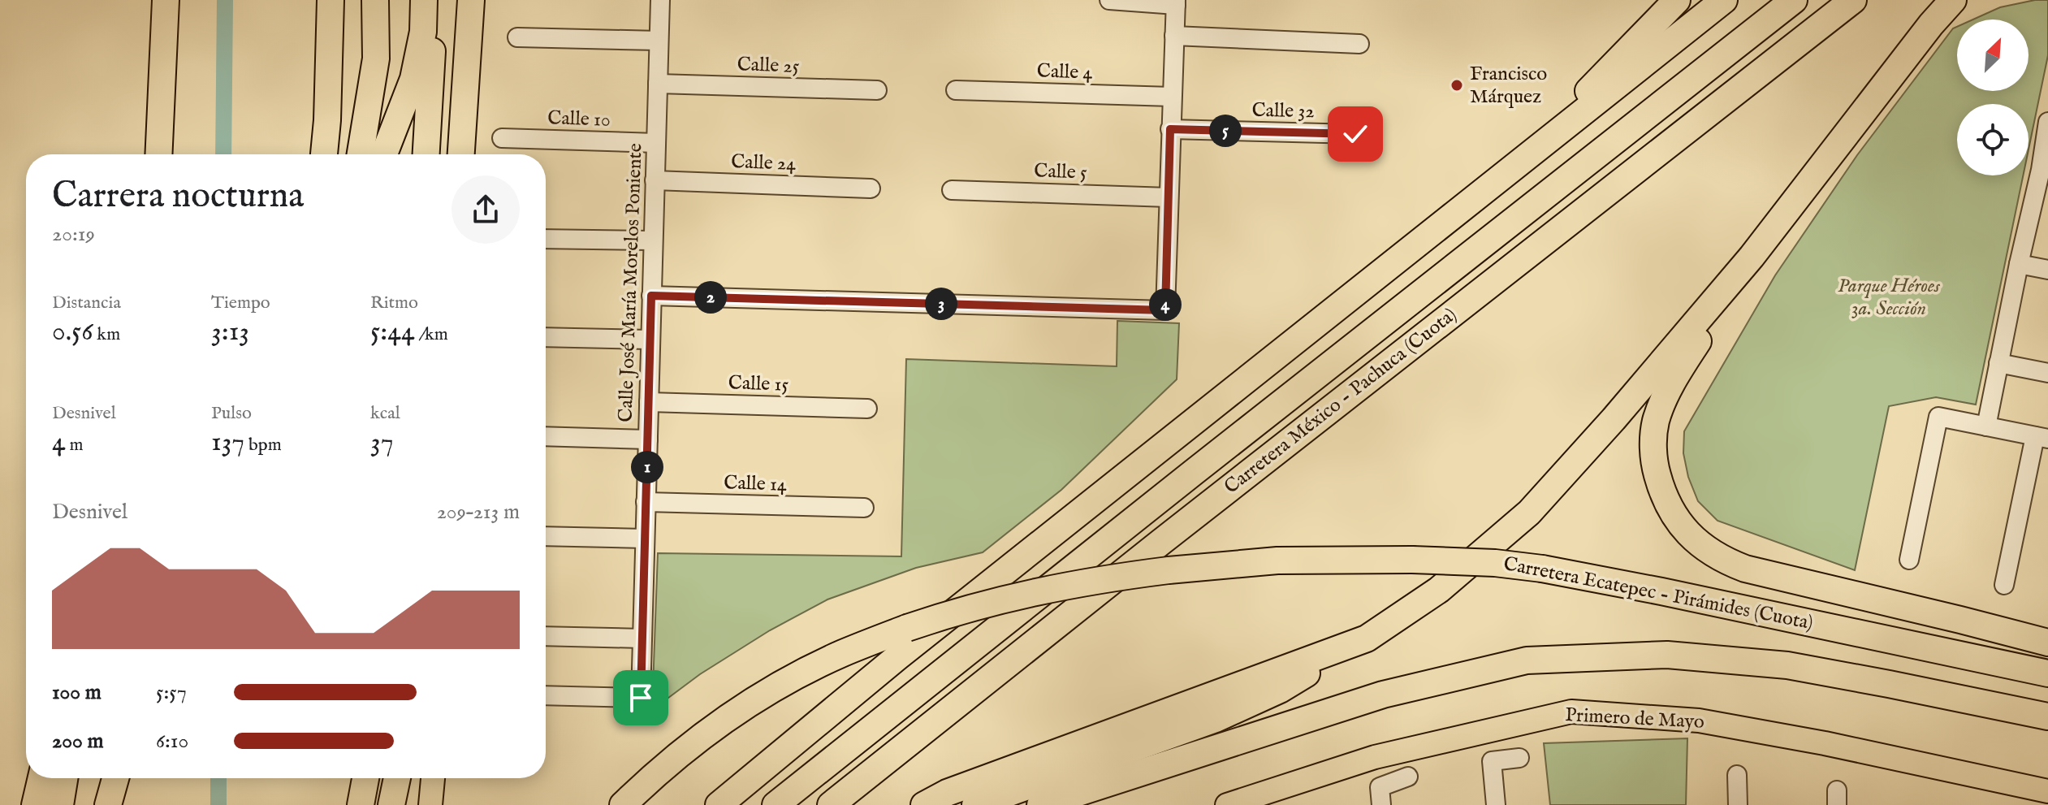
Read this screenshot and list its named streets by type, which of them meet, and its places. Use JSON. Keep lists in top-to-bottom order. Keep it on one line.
{"streets":{"highway":["Carretera México - Pachuca (Cuota)","Carretera Ecatepec - Pirámides (Cuota)"],"main road":["Primero de Mayo"],"street":["Calle 25","Calle 4","Calle 32","Calle 10","Calle 24","Calle 5","Calle José María Morelos Poniente","Calle 15","Calle 14"]},"crossings":[["Calle 25","Calle José María Morelos Poniente"],["Calle 10","Calle José María Morelos Poniente"],["Calle 24","Calle José María Morelos Poniente"],["Calle José María Morelos Poniente","Calle 15"],["Calle José María Morelos Poniente","Calle 14"]],"parks":["Parque Héroes 3a. Sección"],"places":["Francisco Márquez"],"north":"top right","page":{"pins":["5","2","3","4","1"],"heading":["Carrera nocturna","20:19"],"stats":[["Distancia","0.56 km"],["Tiempo","3:13"],["Ritmo","5:44 /km"],["Desnivel","4 m"],["Pulso","137 bpm"],["kcal","37"]],"chart":["Desnivel","209–213 m"],"list":[{"name":"100 m","note":"5:57"},{"name":"200 m","note":"6:10"}]}}
